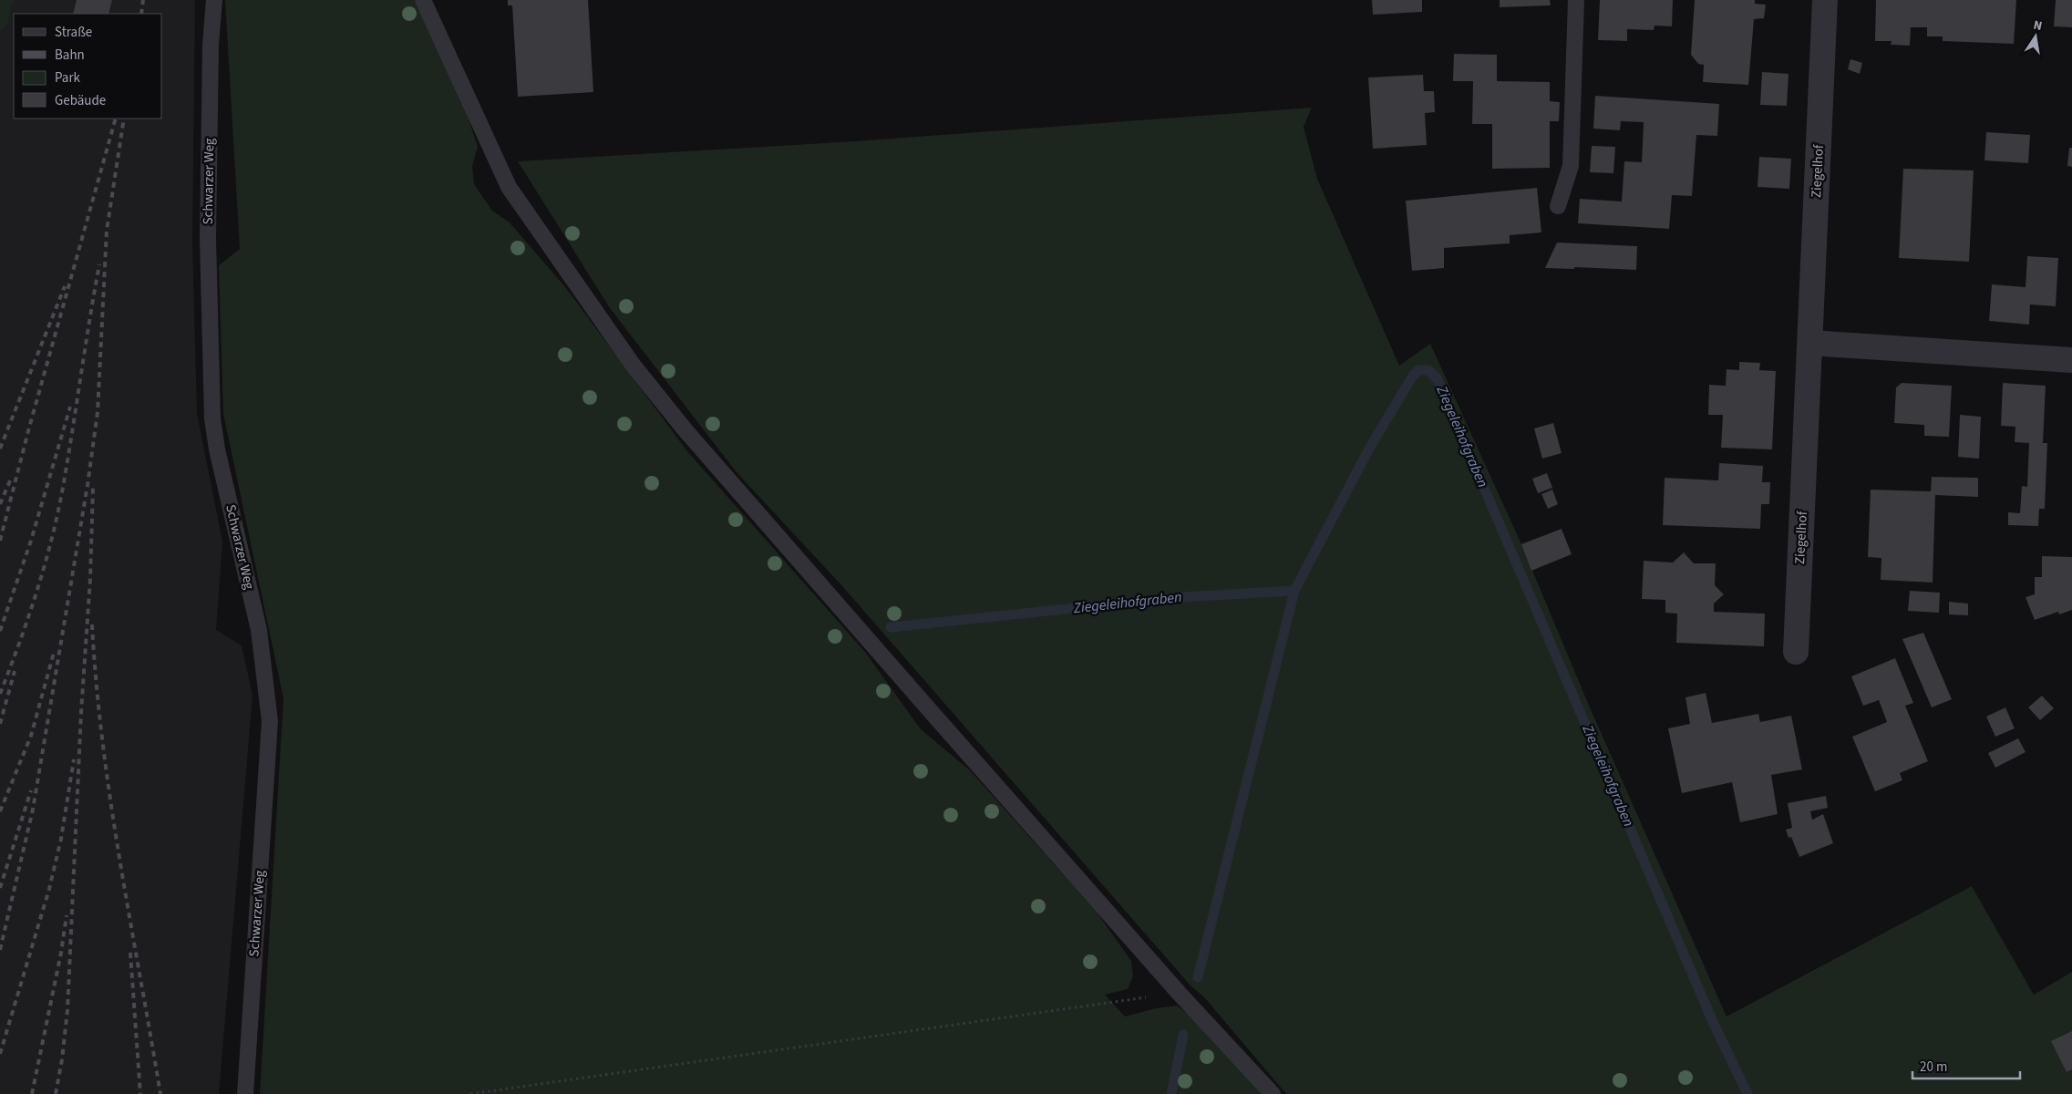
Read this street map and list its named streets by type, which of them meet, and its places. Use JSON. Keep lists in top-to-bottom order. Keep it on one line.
{"streets":{"street":["Ziegelhof"],"lane":["Schwarzer Weg"]},"water":["Ziegeleihofgraben"],"legend":["Straße","Bahn","Park","Gebäude"],"scale_bar":"20 m","north":"top"}
